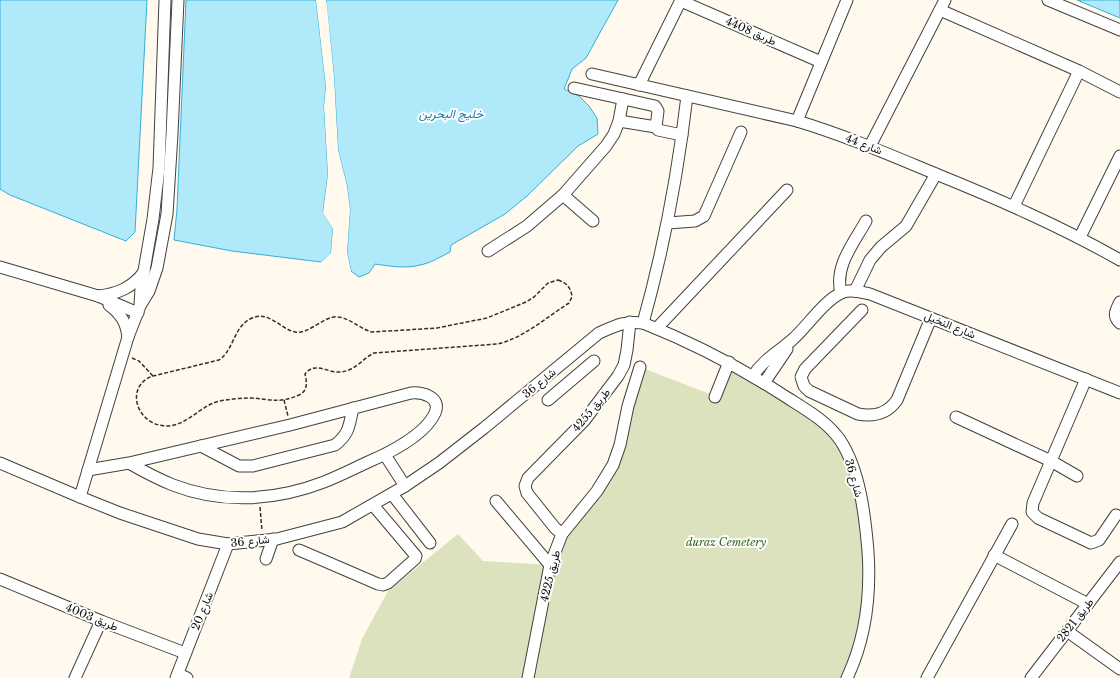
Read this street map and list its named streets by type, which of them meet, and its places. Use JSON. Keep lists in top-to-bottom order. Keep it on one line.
{"streets":{"street":["طريق 4408","شارع 44","شارع النخيل","شارع 36","طريق 4255","طريق 4225","شارع 20","طريق 4003","طريق 2821"]},"crossings":[["طريق 4408","شارع 44"],["شارع النخيل","شارع 36"],["شارع 36","طريق 4255"],["شارع 36","شارع 20"],["طريق 4255","طريق 4225"],["شارع 20","طريق 4003"]],"water":["خليج البحرين"],"parks":["duraz Cemetery"]}
